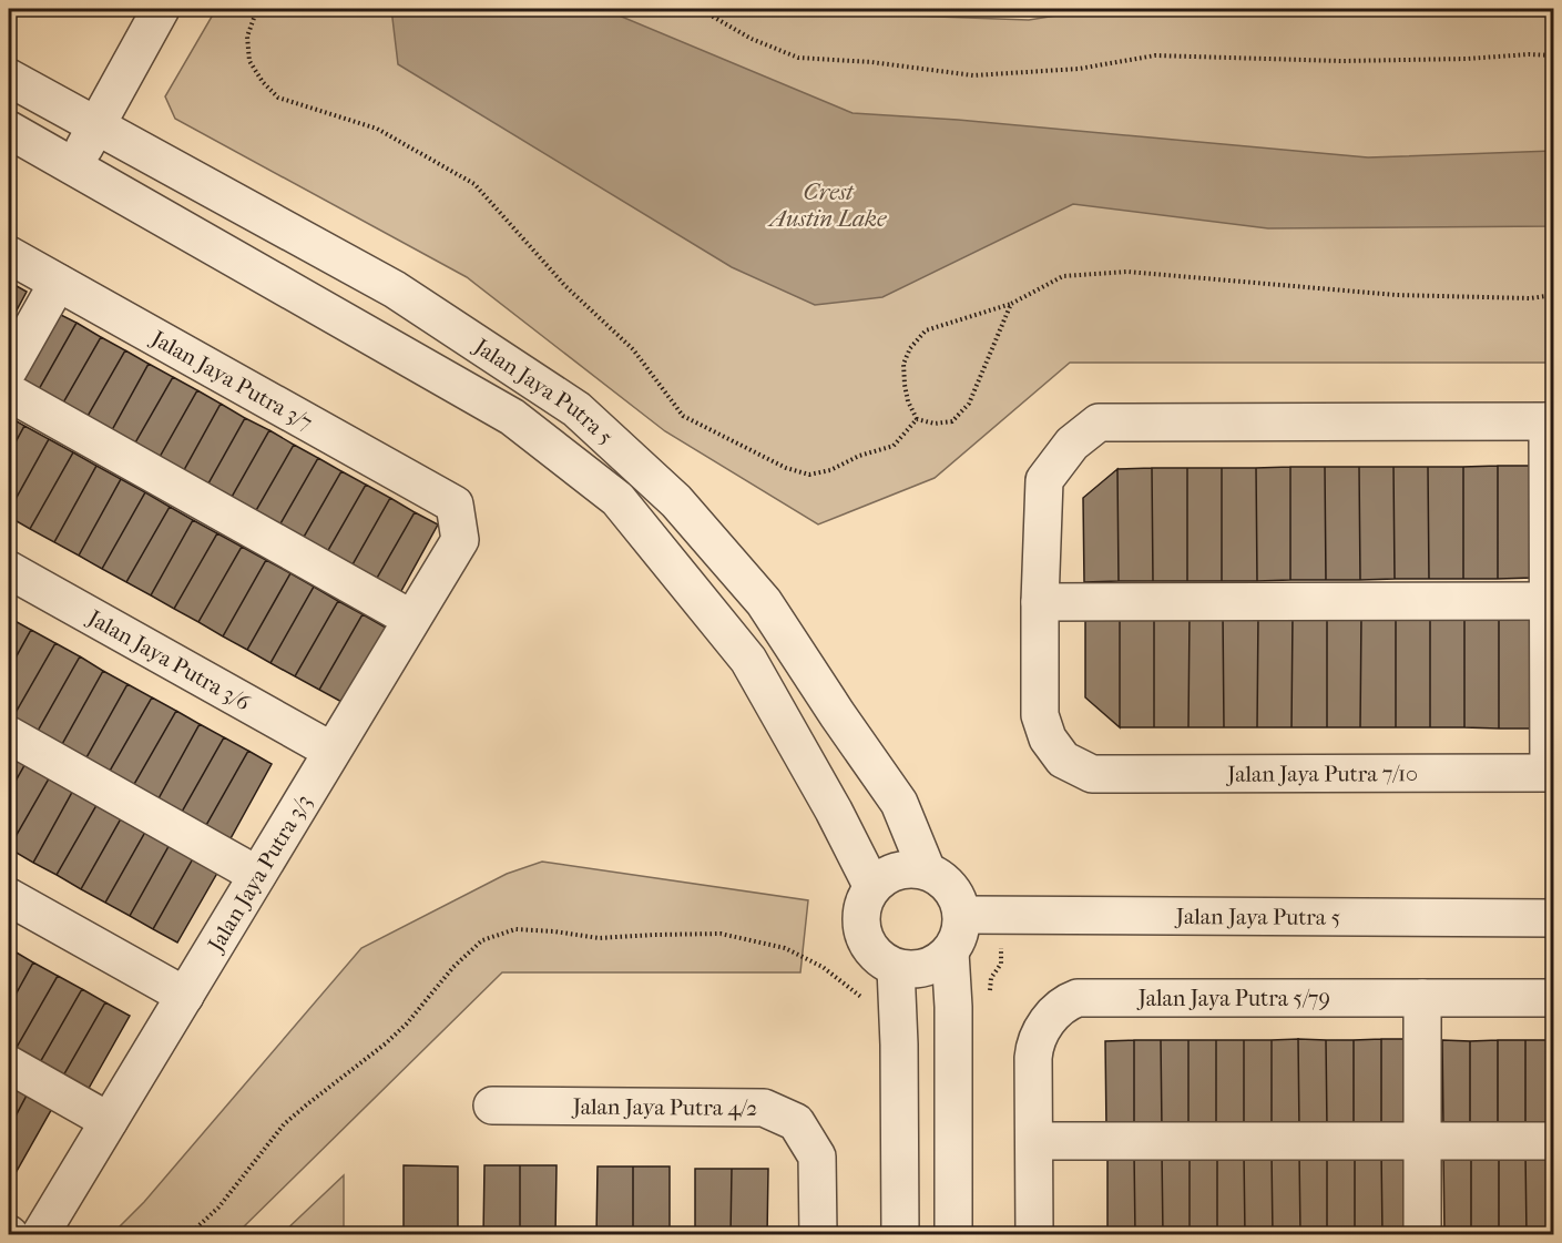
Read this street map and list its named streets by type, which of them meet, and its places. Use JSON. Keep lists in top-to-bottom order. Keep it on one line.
{"streets":{"street":["Jalan Jaya Putra 3/7","Jalan Jaya Putra 5","Jalan Jaya Putra 3/6","Jalan Jaya Putra 7/10","Jalan Jaya Putra 3/3","Jalan Jaya Putra 5/79","Jalan Jaya Putra 4/2"]},"crossings":[["Jalan Jaya Putra 3/7","Jalan Jaya Putra 3/3"],["Jalan Jaya Putra 3/6","Jalan Jaya Putra 3/3"]],"water":["Crest Austin Lake"]}
